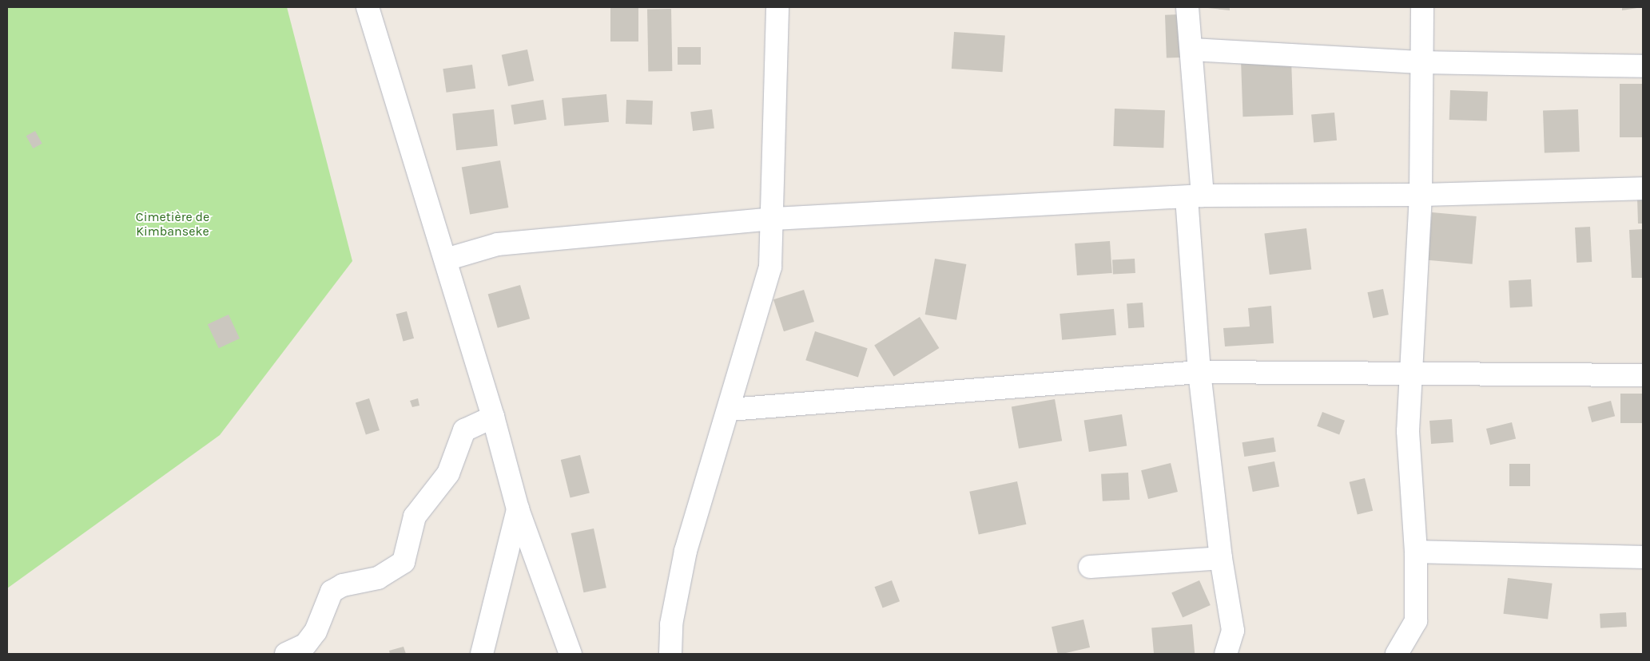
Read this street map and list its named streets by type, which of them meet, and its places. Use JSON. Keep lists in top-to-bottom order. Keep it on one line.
{"parks":["Cimetière de Kimbanseke"]}
